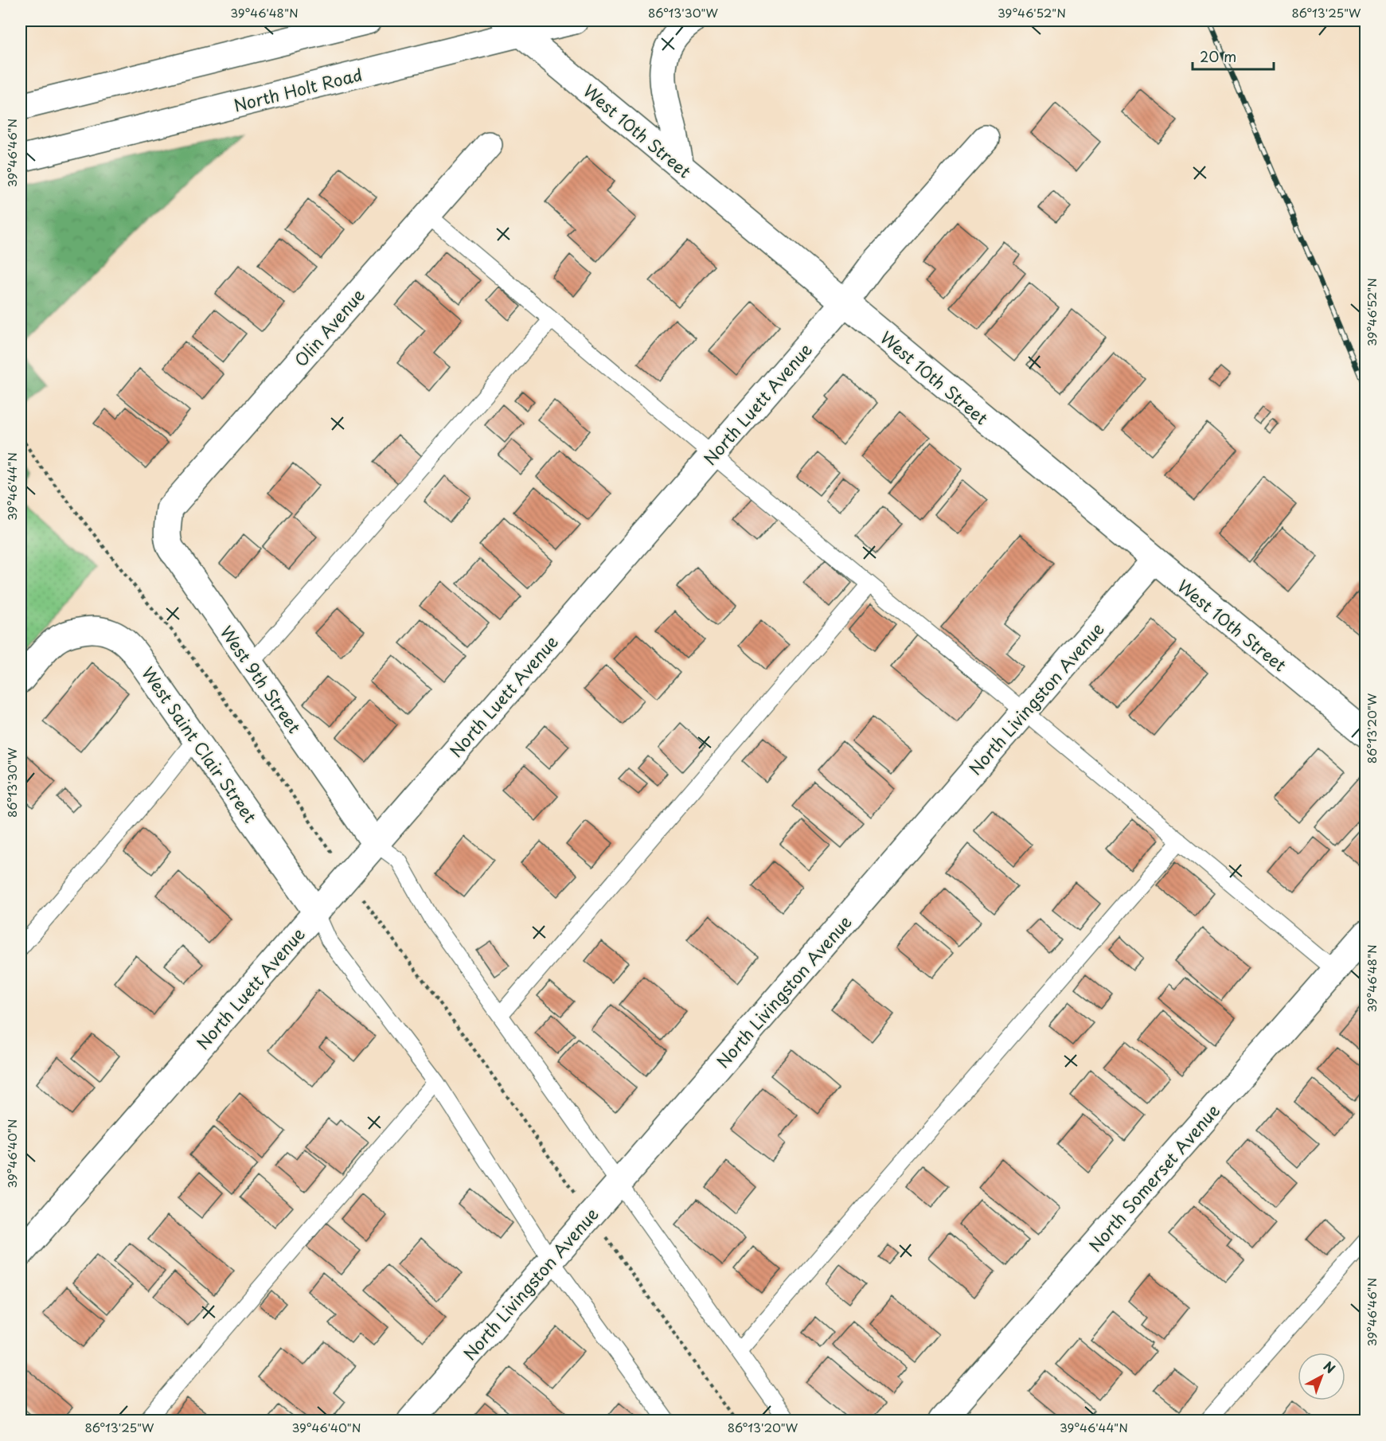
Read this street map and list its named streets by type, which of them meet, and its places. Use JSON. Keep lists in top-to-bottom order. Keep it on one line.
{"streets":{"street":["North Holt Road","West 10th Street","Olin Avenue","North Luett Avenue","West 9th Street","North Livingston Avenue","West Saint Clair Street","North Somerset Avenue"]},"crossings":[["North Holt Road","West 10th Street"],["West 10th Street","North Luett Avenue"],["West 10th Street","North Livingston Avenue"],["Olin Avenue","West 9th Street"],["North Luett Avenue","West 9th Street"],["North Luett Avenue","West Saint Clair Street"]],"scale_bar":"20 m","north":"top right","coordinates":["39°46'48\"N","86°13'30\"W","39°46'52\"N","86°13'25\"W","39°46'46\"N","39°46'44\"N","86°13'20\"W","39°46'40\"N"]}
